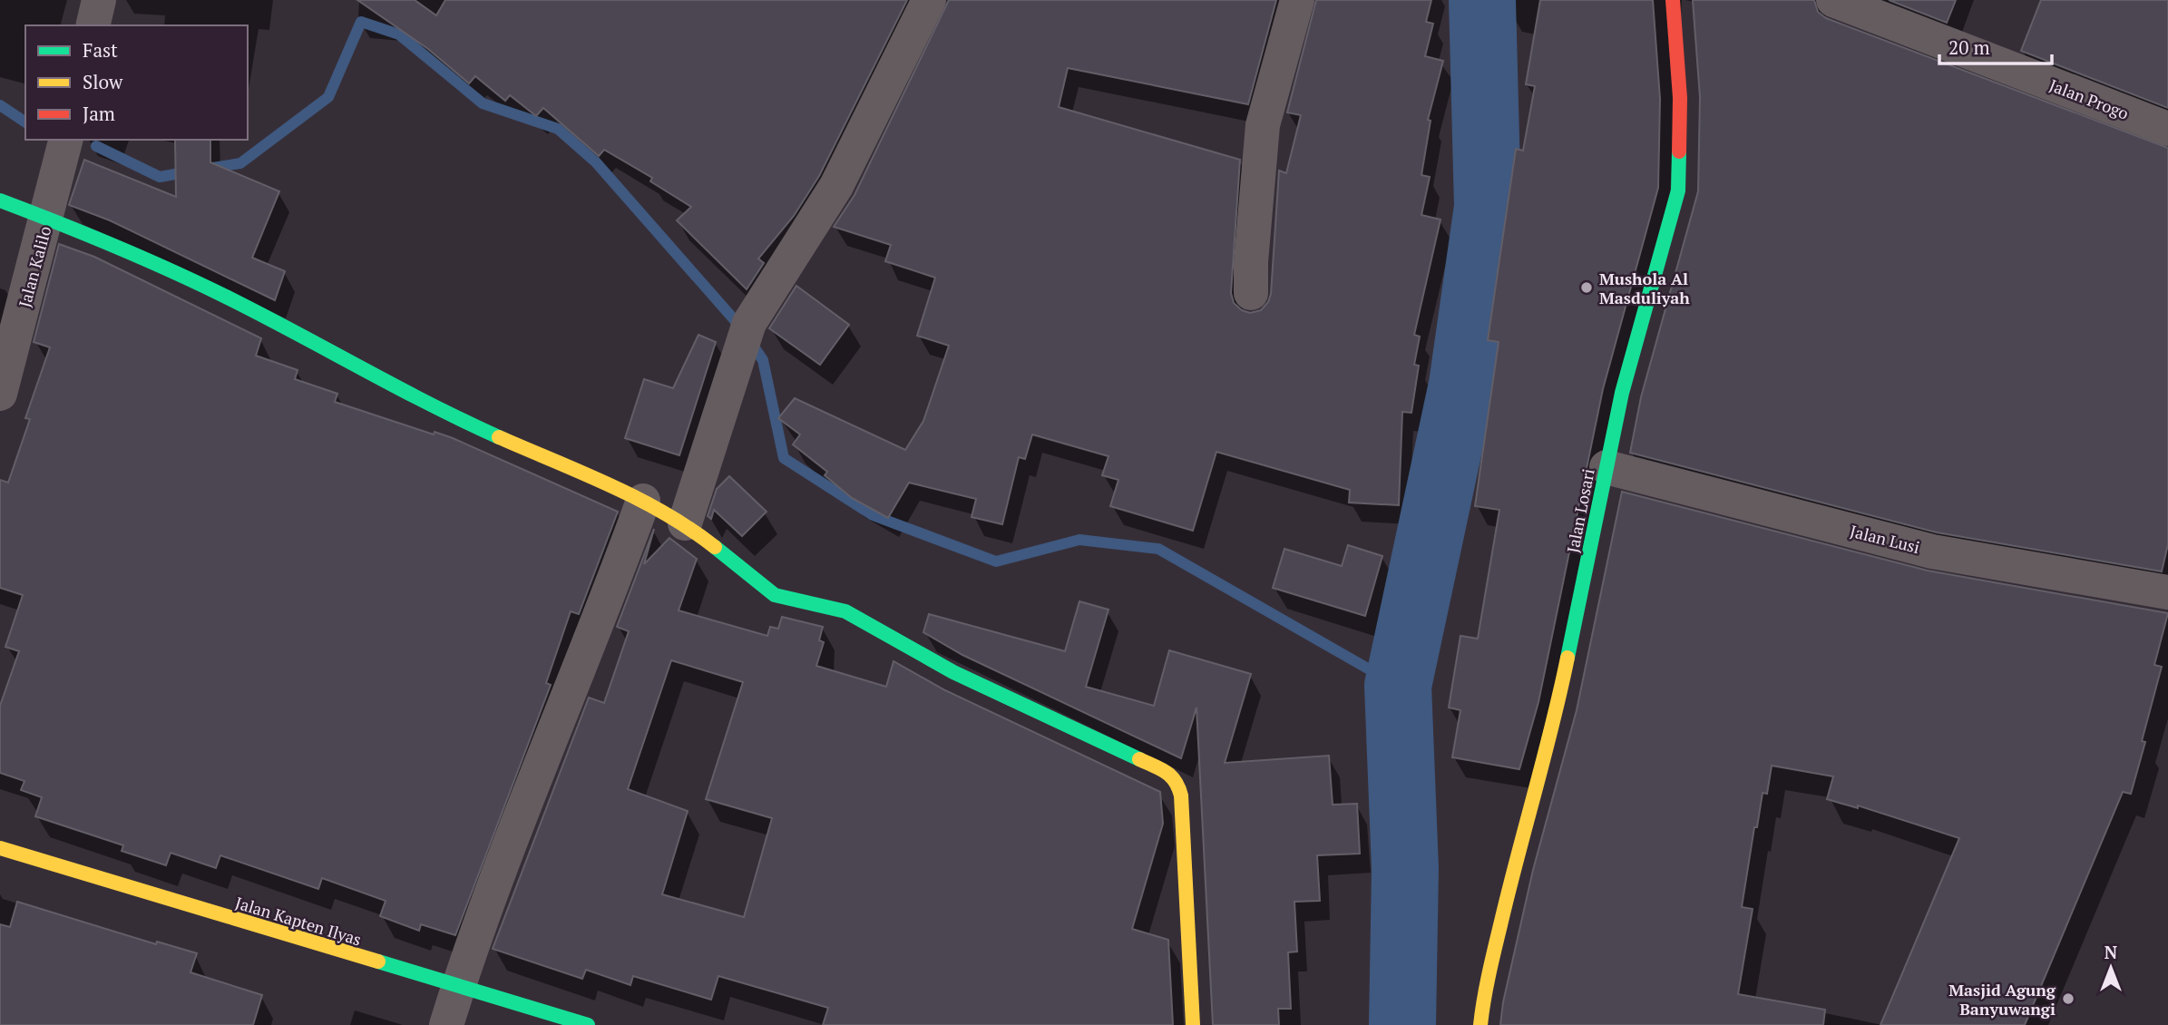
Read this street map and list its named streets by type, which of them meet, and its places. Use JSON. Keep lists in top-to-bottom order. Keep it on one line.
{"streets":{"street":["Jalan Progo","Jalan Kalilo","Jalan Losari","Jalan Lusi","Jalan Kapten Ilyas"]},"crossings":[["Jalan Losari","Jalan Lusi"]],"places":["Mushola Al Masduliyah","Masjid Agung Banyuwangi"],"legend":["Fast","Slow","Jam"],"scale_bar":"20 m","north":"top"}
